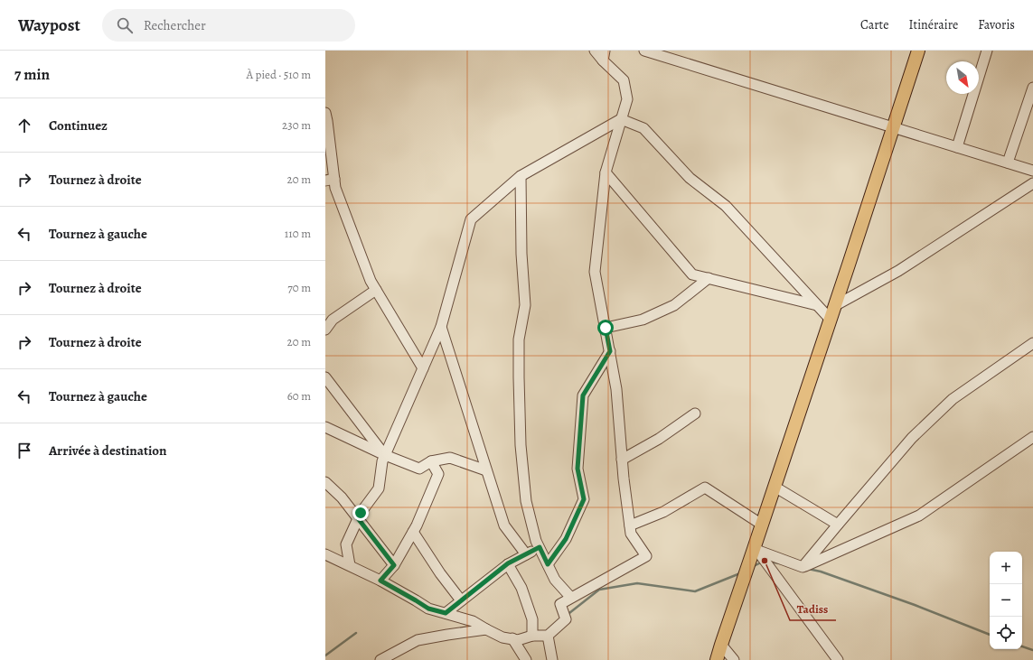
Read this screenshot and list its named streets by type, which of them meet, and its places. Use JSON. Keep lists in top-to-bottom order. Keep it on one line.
{"places":["Tadiss"],"north":"bottom right","page":{"header":"Waypost","search":"Rechercher","nav":["Carte","Itinéraire","Favoris"],"heading":["7 min","À pied · 510 m"],"list":[["Continuez","230 m"],["Tournez à droite","20 m"],["Tournez à gauche","110 m"],["Tournez à droite","70 m"],["Tournez à droite","20 m"],["Tournez à gauche","60 m"],"Arrivée à destination"],"map_buttons":["+","−"]}}
